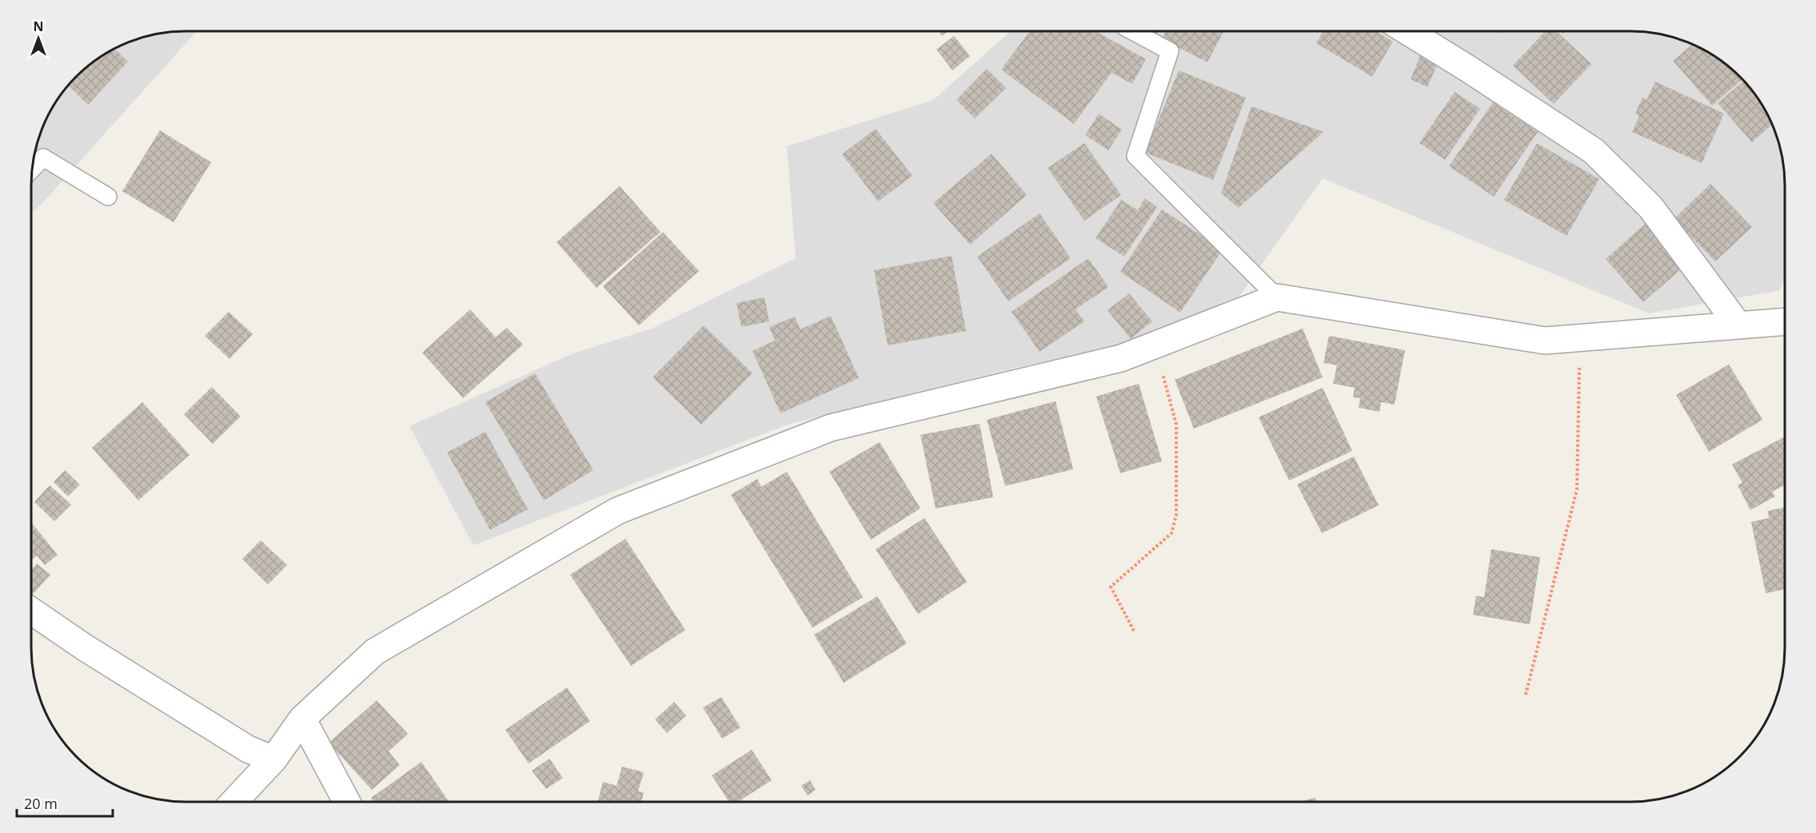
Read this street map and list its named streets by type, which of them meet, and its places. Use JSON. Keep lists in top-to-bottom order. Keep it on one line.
{"scale_bar":"20 m","north":"top"}
